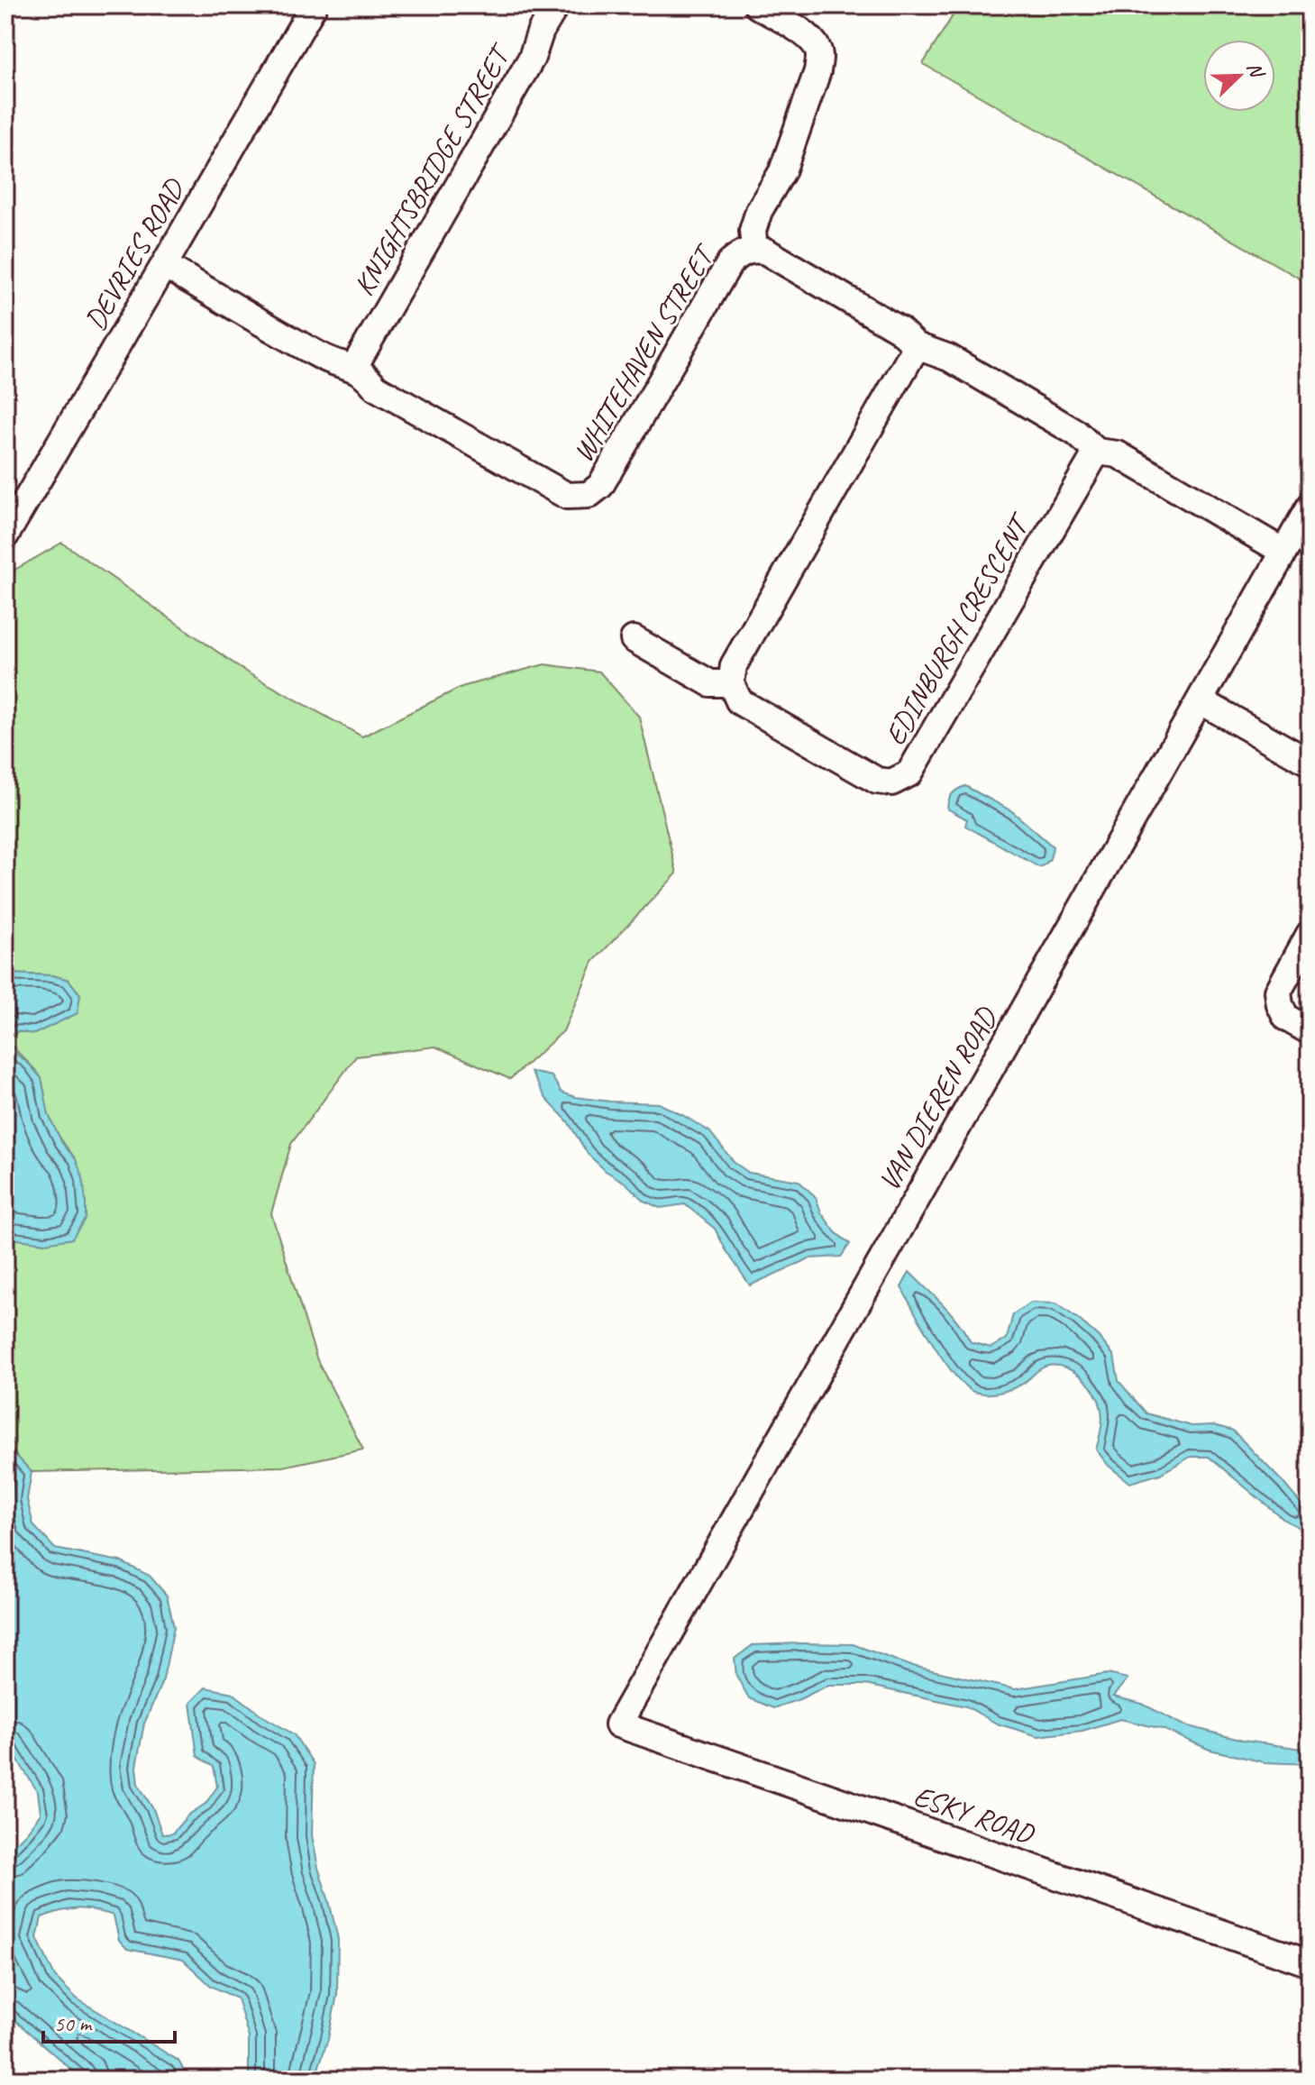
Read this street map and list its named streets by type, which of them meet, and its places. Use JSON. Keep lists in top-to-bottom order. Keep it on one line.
{"streets":{"street":["KNIGHTSBRIDGE STREET","DEVRIES ROAD","WHITEHAVEN STREET","EDINBURGH CRESCENT","VAN DIEREN ROAD","ESKY ROAD"]},"crossings":[["KNIGHTSBRIDGE STREET","WHITEHAVEN STREET"],["DEVRIES ROAD","WHITEHAVEN STREET"],["WHITEHAVEN STREET","EDINBURGH CRESCENT"],["WHITEHAVEN STREET","VAN DIEREN ROAD"],["VAN DIEREN ROAD","ESKY ROAD"]],"scale_bar":"50 m","north":"top right"}
